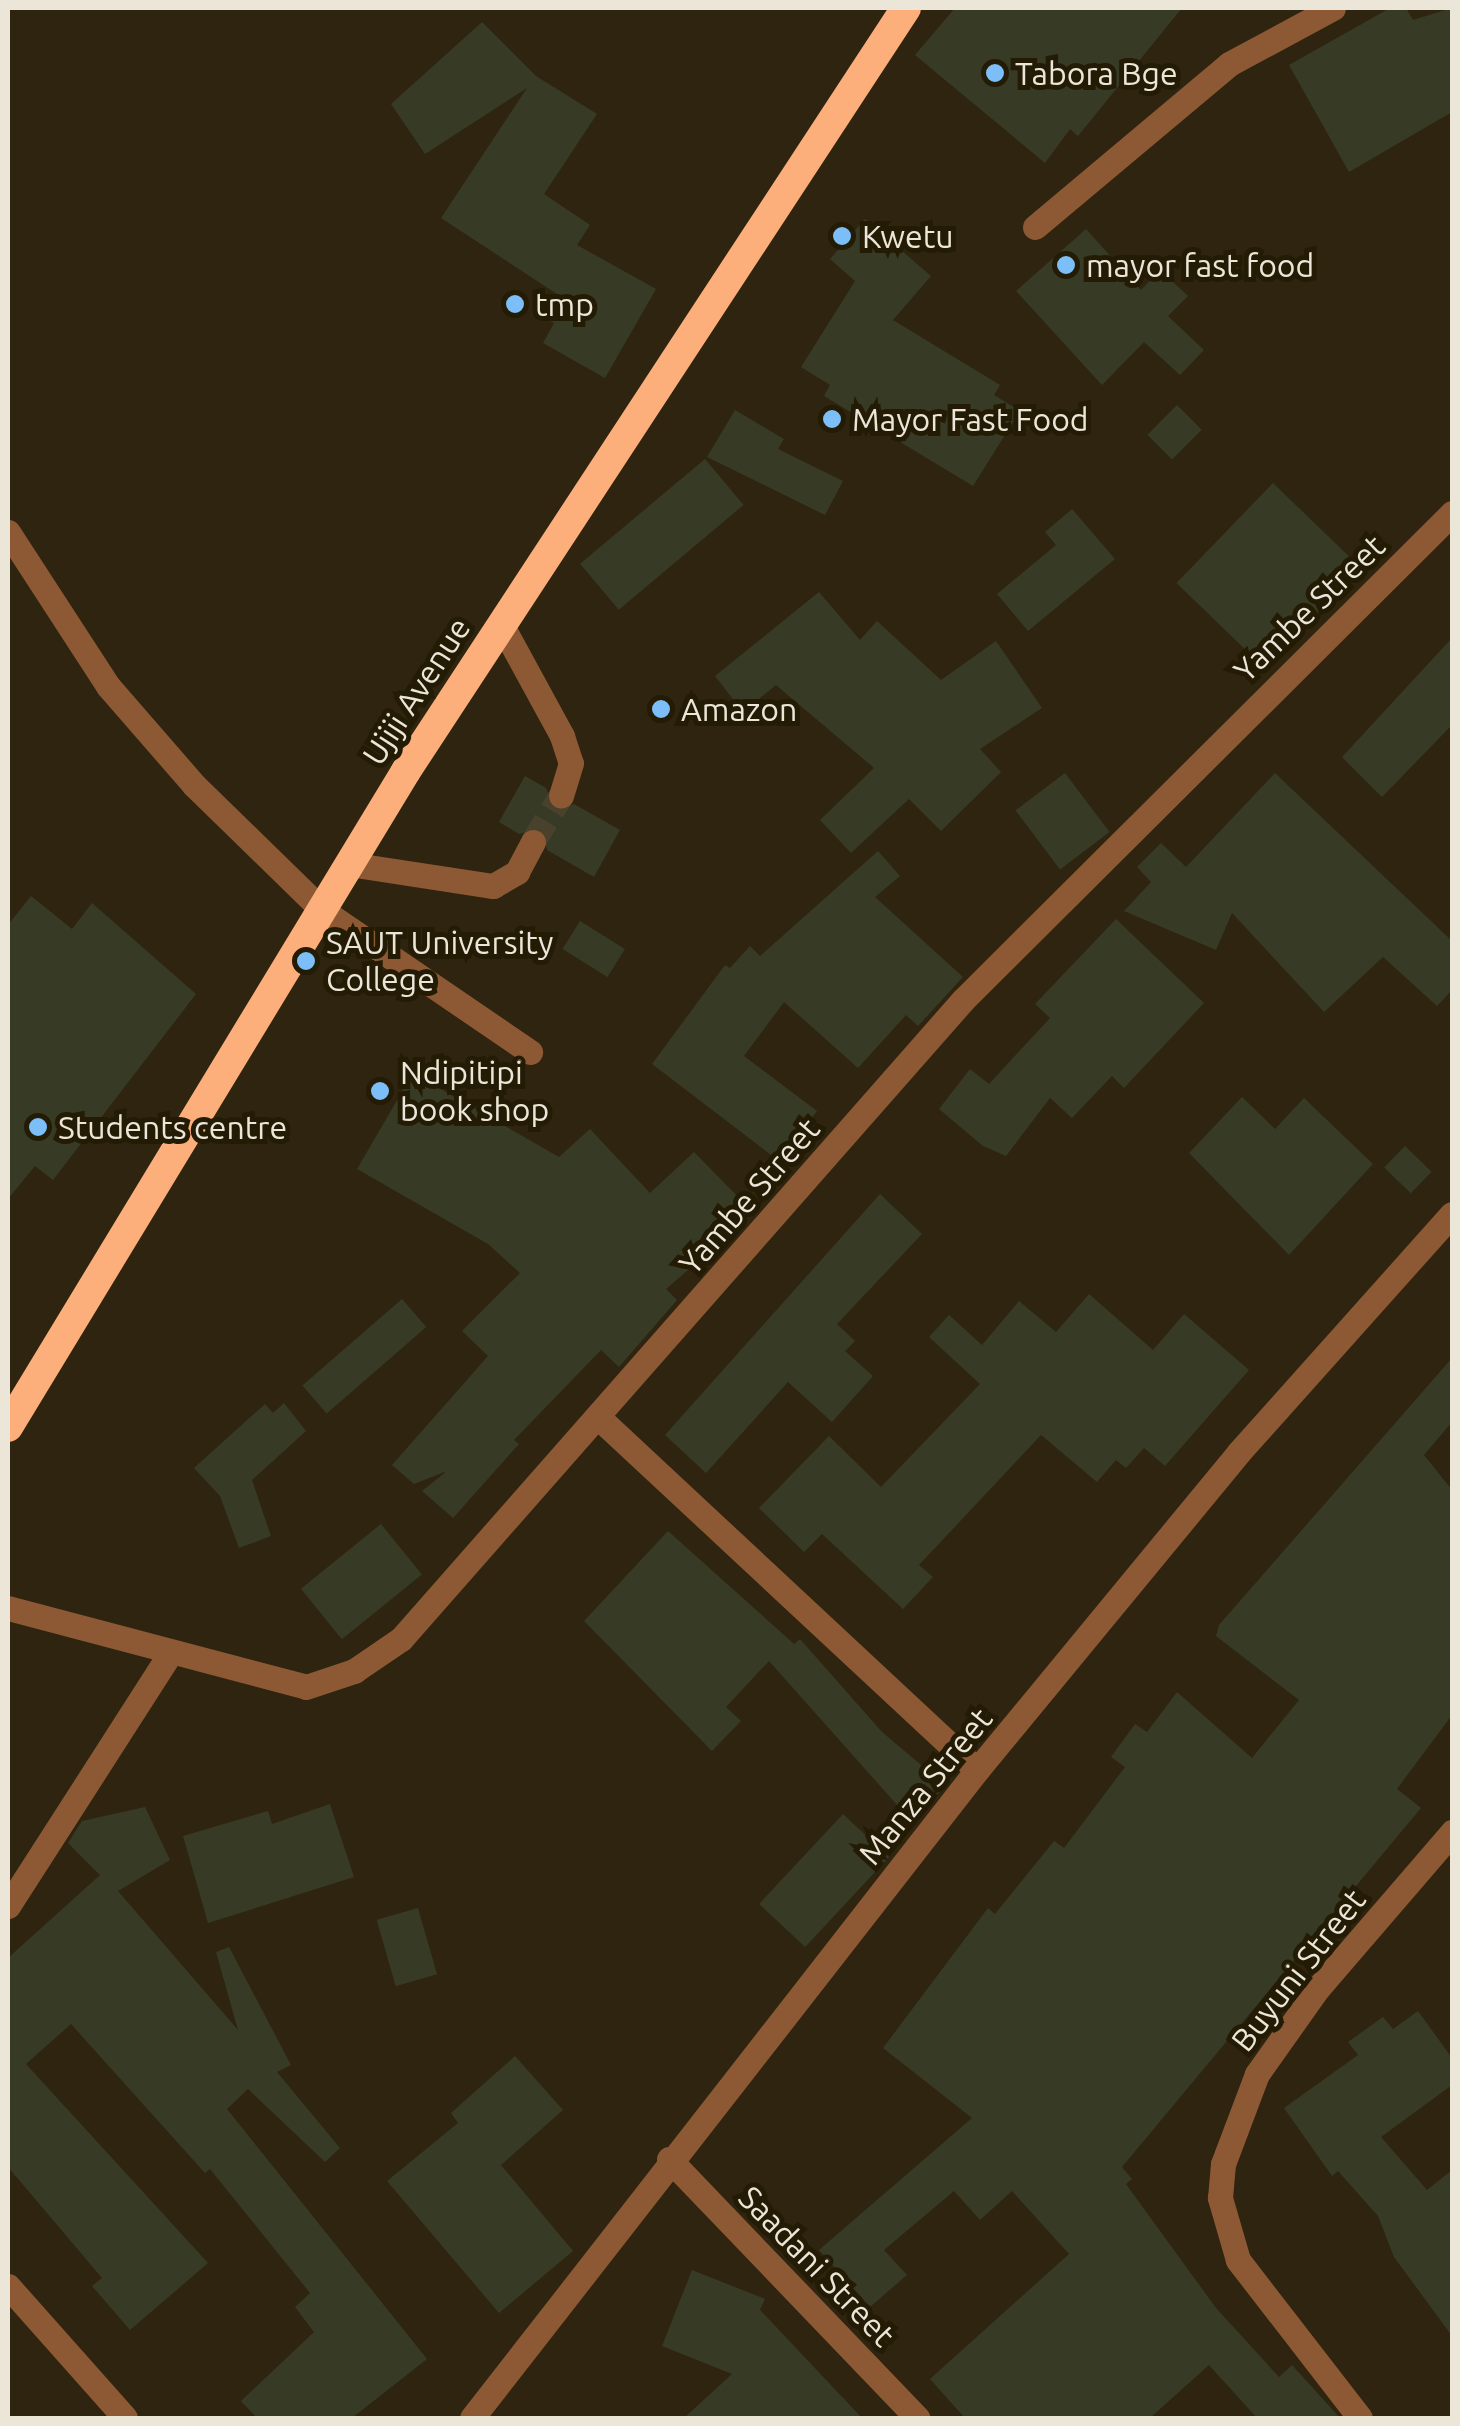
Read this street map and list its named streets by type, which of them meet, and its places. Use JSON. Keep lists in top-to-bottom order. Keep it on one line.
{"streets":{"highway":["Ujiji Avenue"],"street":["Yambe Street","Manza Street","Buyuni Street","Saadani Street"]},"crossings":[["Manza Street","Saadani Street"]],"places":["Tabora Bge","Kwetu","mayor fast food","tmp","Mayor Fast Food","Amazon","SAUT University College","Ndipitipi book shop","Students centre"]}
